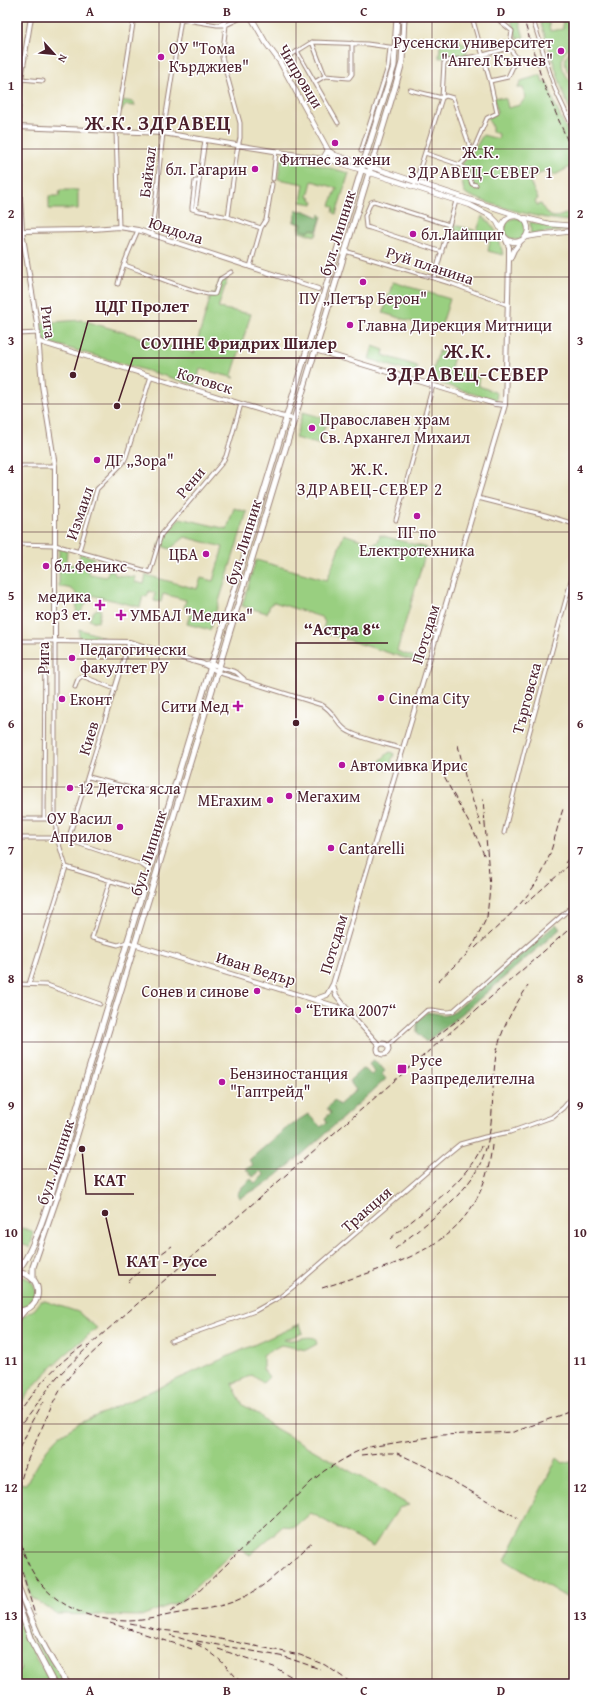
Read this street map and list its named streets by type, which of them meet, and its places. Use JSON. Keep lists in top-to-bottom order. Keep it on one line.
{"streets":{"main road":["Чипровци","бул. Липник"],"street":["Байкал","Юндола","Руй планина","Рига","Котовск","Рени","Измаил","Потсдам","Търговска","Киев","Иван Ведър","Тракция"]},"crossings":[["Байкал","Юндола"],["Юндола","бул. Липник"],["Юндола","Рига"],["бул. Липник","Руй планина"],["бул. Липник","Котовск"],["бул. Липник","Иван Ведър"],["Руй планина","Потсдам"],["Рига","Котовск"],["Котовск","Рени"],["Котовск","Измаил"],["Рени","Измаил"],["Потсдам","Иван Ведър"]],"districts":["Ж.К. ЗДРАВЕЦ","Ж.К. ЗДРАВЕЦ-СЕВЕР 1","Ж.К. ЗДРАВЕЦ-СЕВЕР","Ж.К. ЗДРАВЕЦ-СЕВЕР 2"],"places":{"other":["Русенски университет \"Ангел Кънчев\"","ОУ \"Тома Кърджиев\"","Фитнес за жени","бл. Гагарин","бл.Лайпциг","ПУ „Петър Берон\"","Главна Дирекция Митници","ЦДГ Пролет","СОУПНЕ Фридрих Шилер","Православен храм Св. Архангел Михаил","ДГ „Зора\"","ПГ по Електротехника","ЦБА","бл.Феникс","Педагогически факултет РУ","Cinema City","Еконт","“Астра 8“","Автомивка Ирис","12 Детска ясла","Мегахим","МЕгахим","ОУ Васил Априлов","Cantarelli","Сонев и синове","“Етика 2007“","Бензиностанция \"Гаптрейд\"","КАТ","КАТ - Русе"],"health":["медика кор3 ет.","УМБАЛ \"Медика\"","Сити Мед"],"transit":["Русе Разпределителна"]},"north":"bottom right","grid":{"columns":["A","B","C","D"],"rows":["1","2","3","4","5","6","7","8","9","10","11","12","13"]}}
